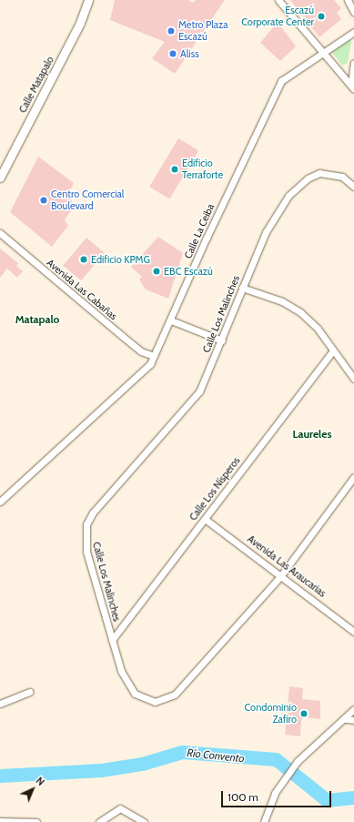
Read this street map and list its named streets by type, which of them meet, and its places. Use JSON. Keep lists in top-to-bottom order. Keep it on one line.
{"streets":{"street":["Calle Matapalo","Calle La Ceiba","Avenida Las Cabañas","Calle Los Malinches","Calle Los Nísperos","Avenida Las Araucarias"]},"crossings":[["Calle La Ceiba","Avenida Las Cabañas"],["Calle Los Malinches","Calle Los Nísperos"],["Calle Los Malinches","Avenida Las Araucarias"],["Calle Los Nísperos","Avenida Las Araucarias"]],"districts":["Matapalo","Laureles"],"water":["Río Convento"],"places":["Escazú Corporate Center","Metro Plaza Escazú","Aliss","Edificio Terraforte","Centro Comercial Boulevard","Edificio KPMG","EBC Escazú","Condominio Zafiro"],"scale_bar":"100 m","north":"top right"}
